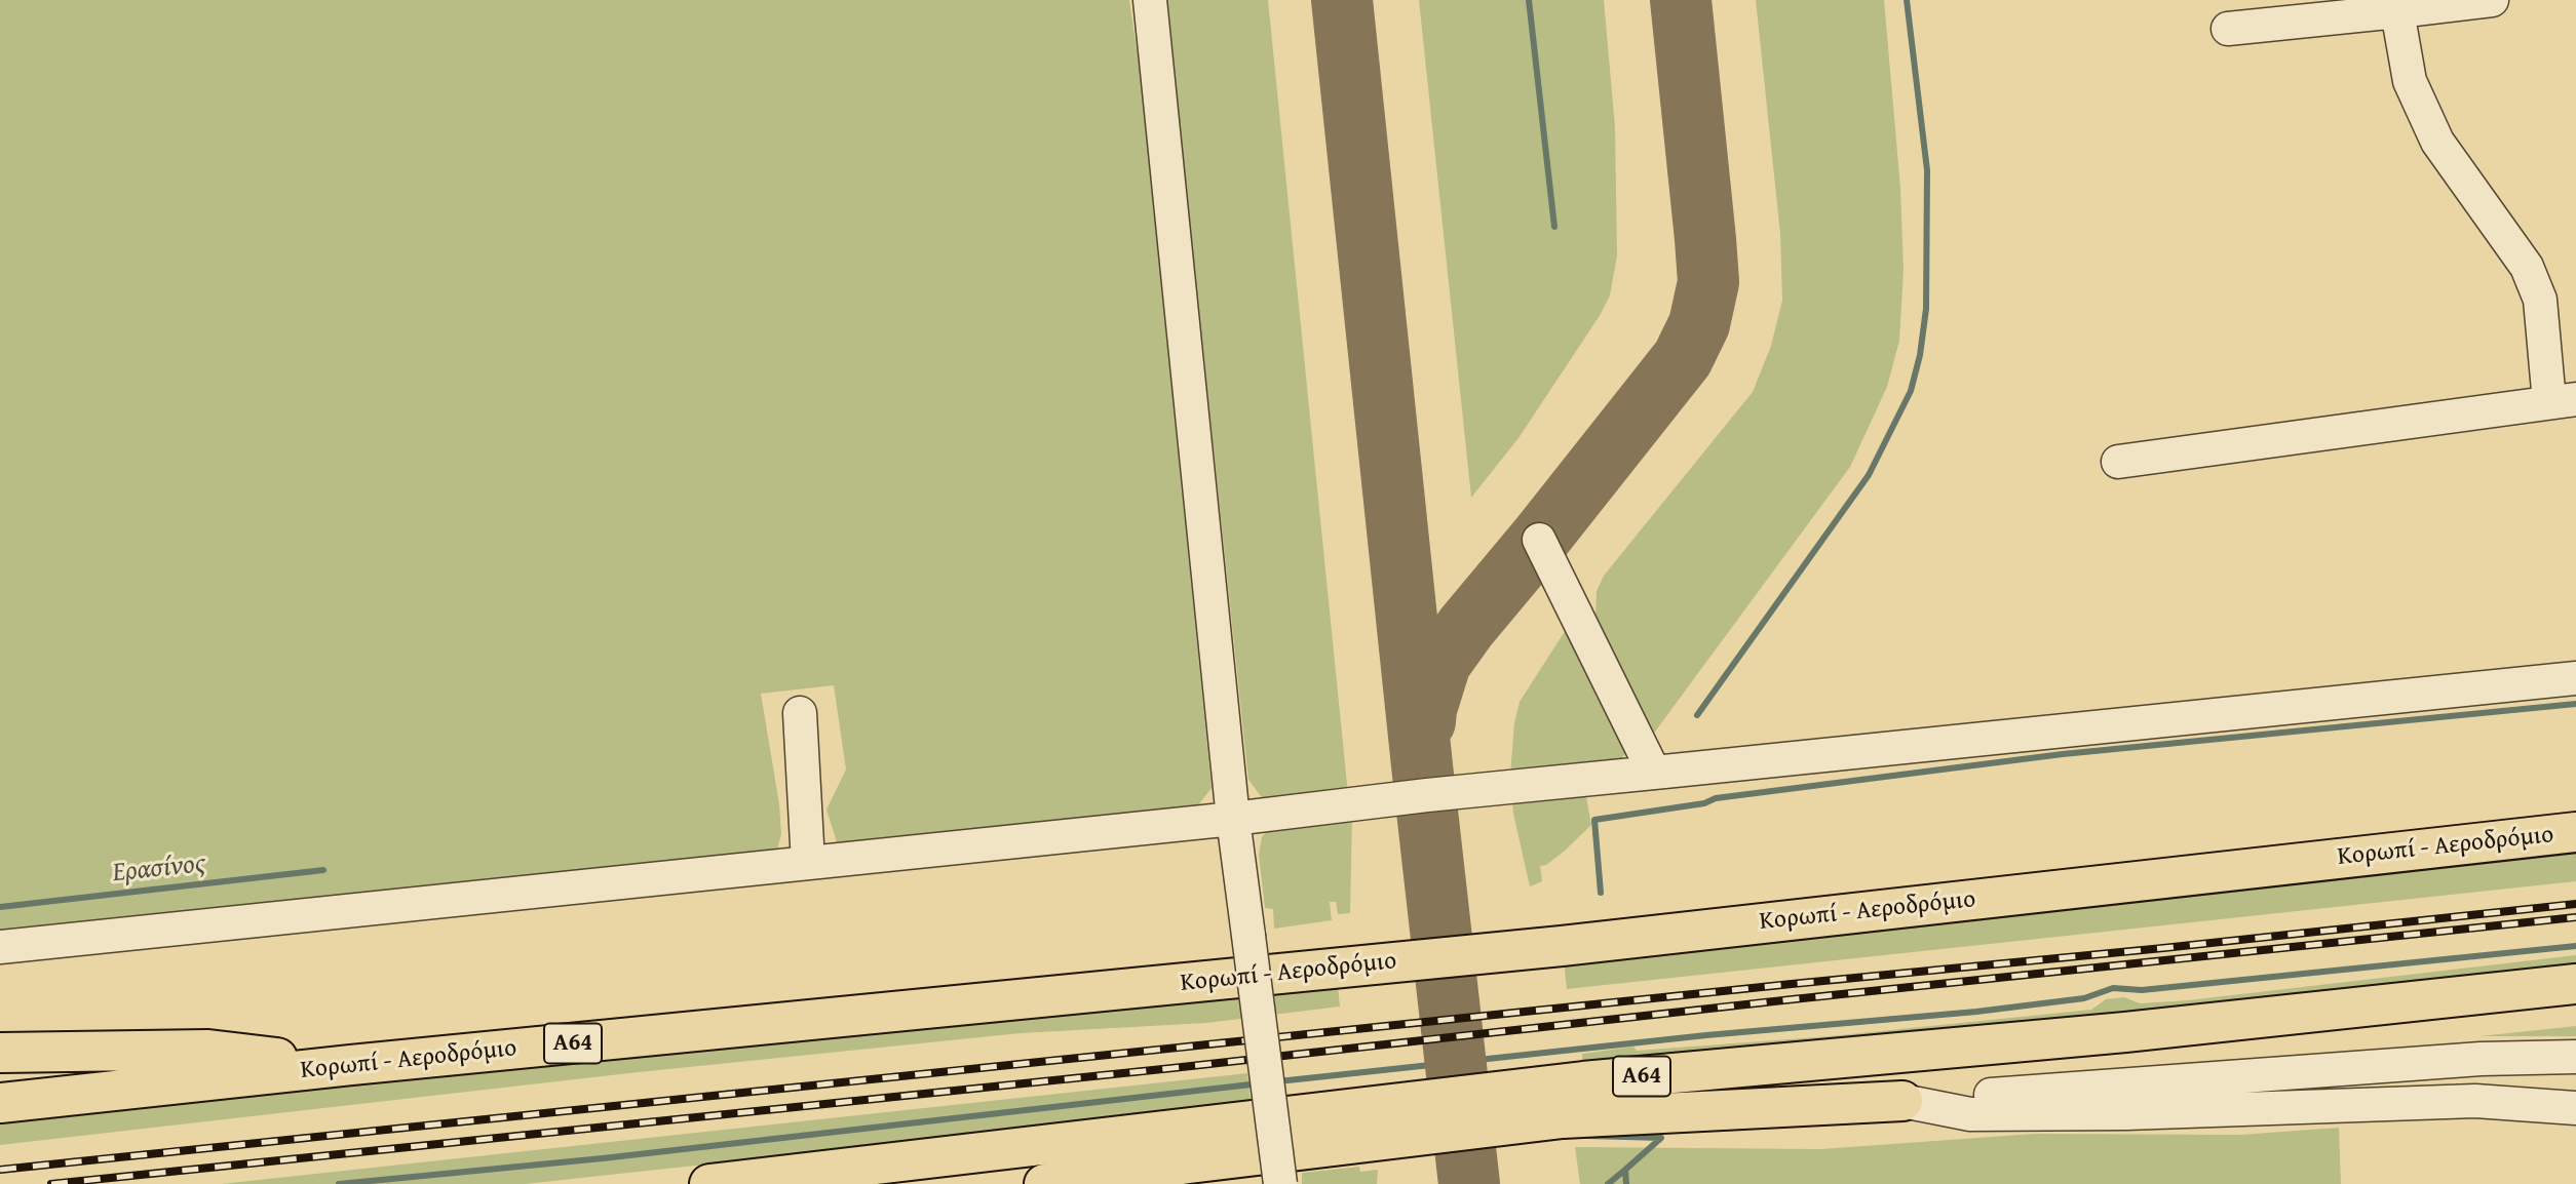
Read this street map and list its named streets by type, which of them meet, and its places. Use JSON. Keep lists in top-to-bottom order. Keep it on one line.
{"streets":{"highway":["Κορωπί - Αεροδρόμιο","Α64"]},"water":["Ερασίνος"]}
